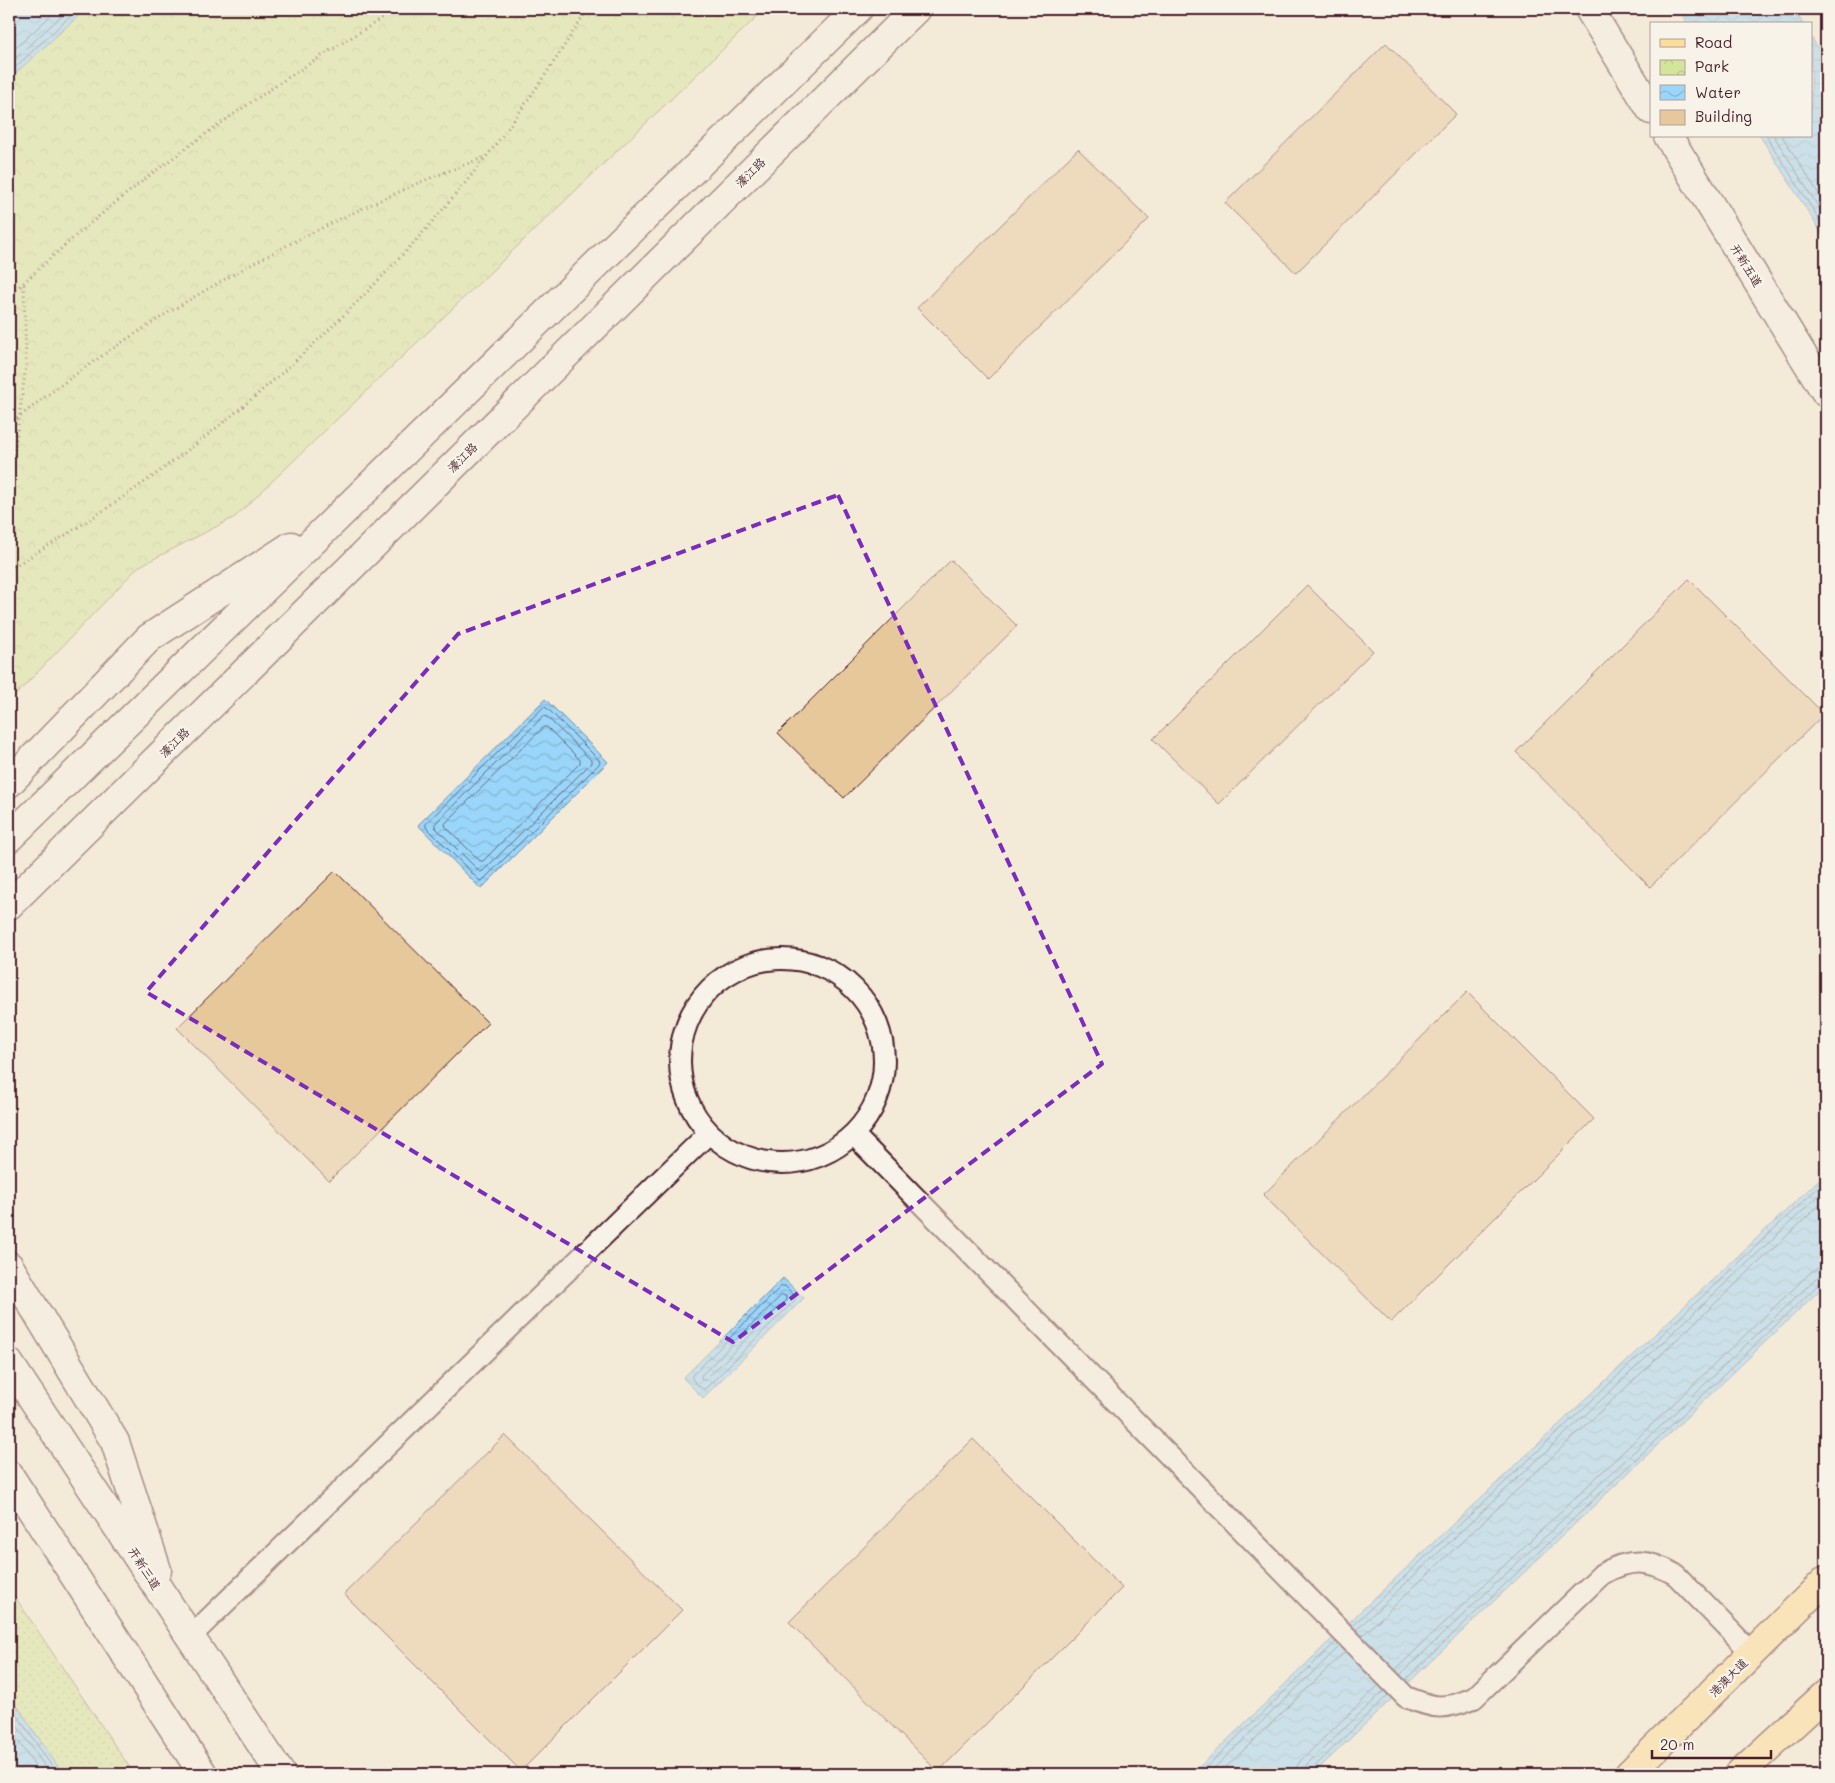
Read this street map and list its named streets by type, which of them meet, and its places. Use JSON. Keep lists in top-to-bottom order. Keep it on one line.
{"streets":{"main road":["濠江路","开新五道","开新三道","港澳大道"]},"legend":["Road","Park","Water","Building"],"scale_bar":"20 m"}
